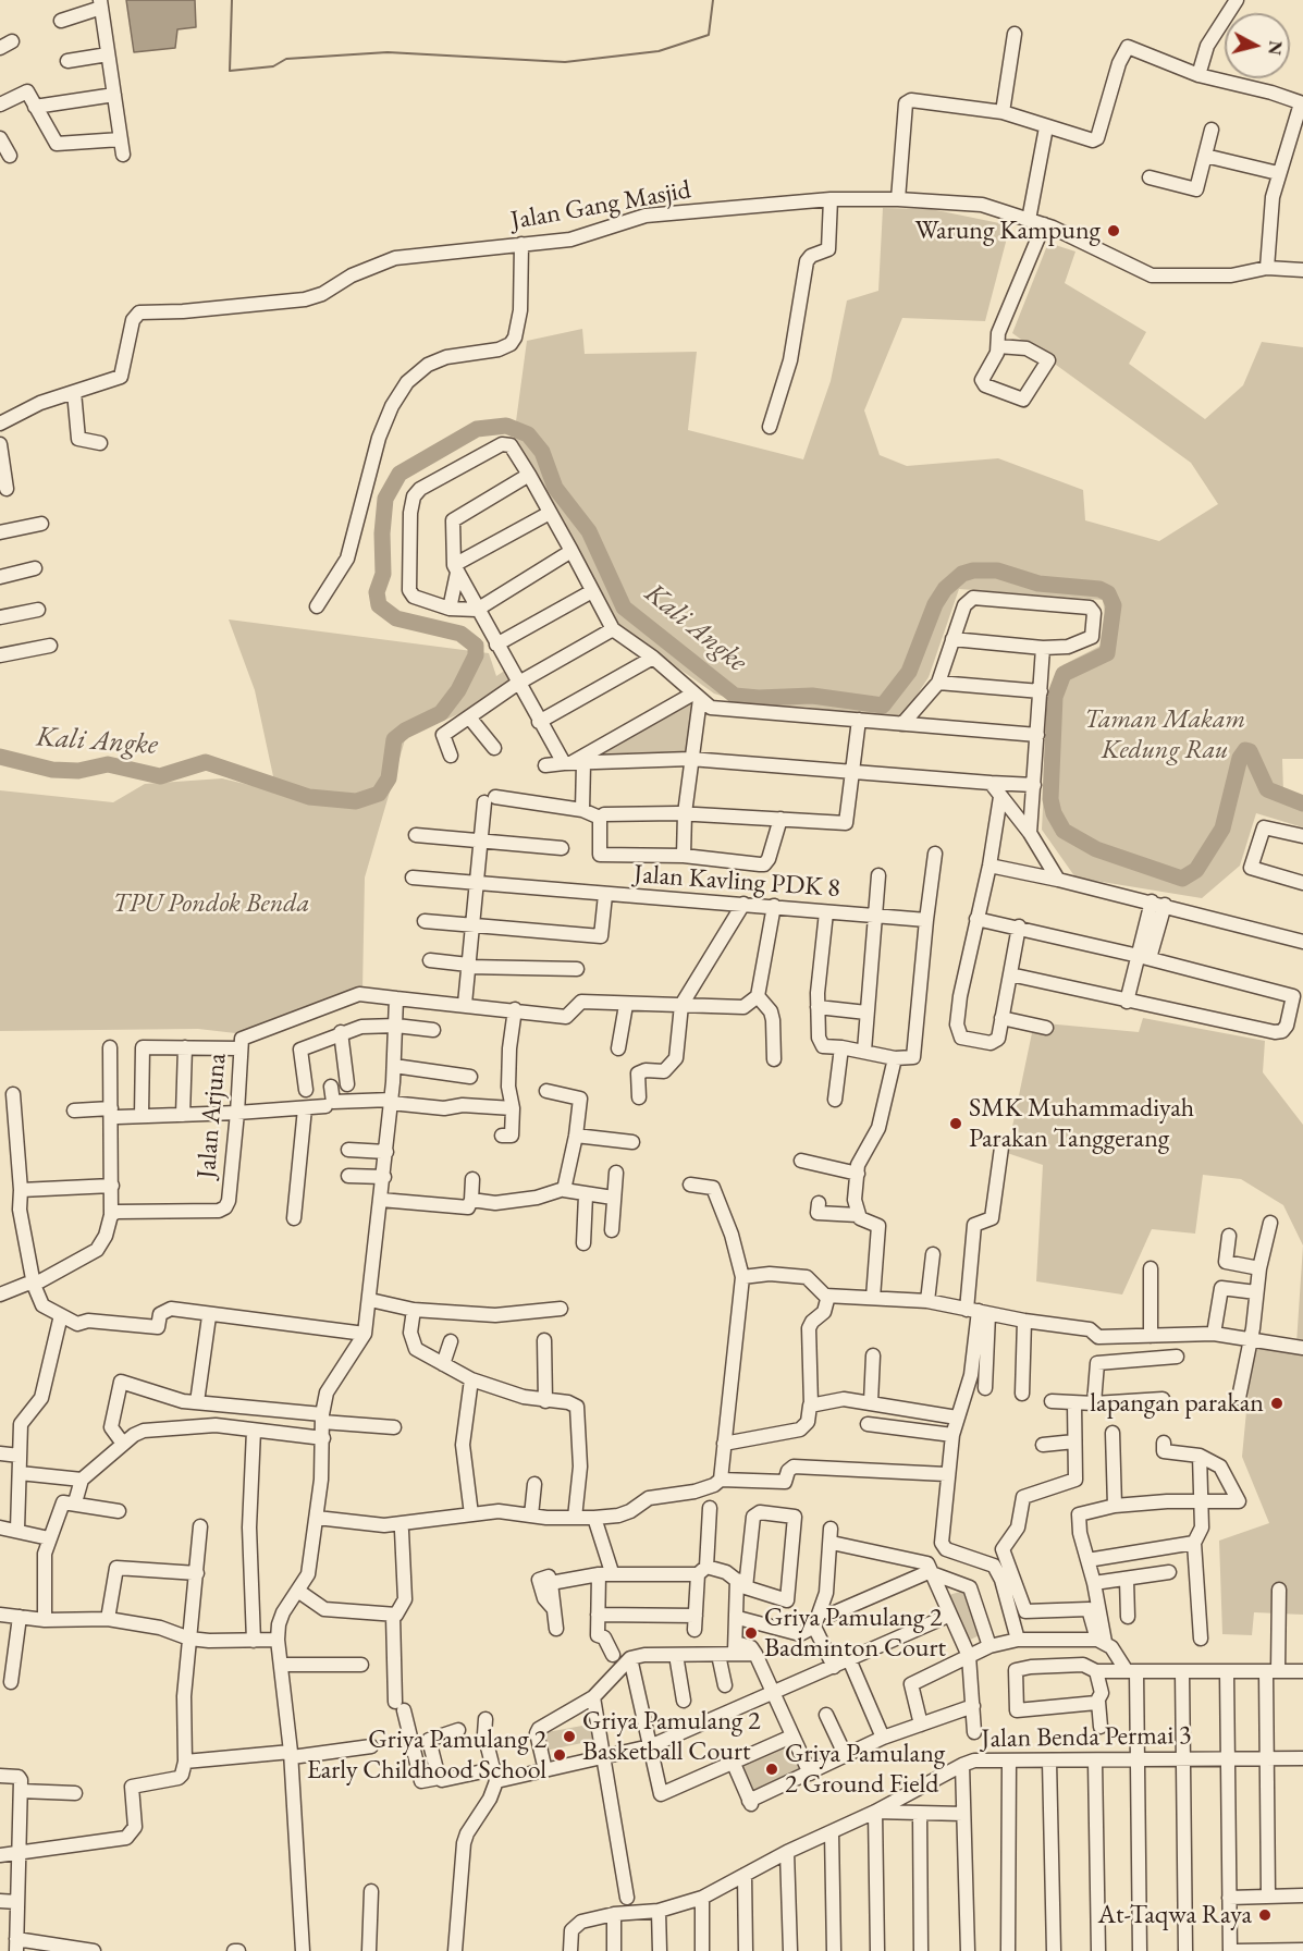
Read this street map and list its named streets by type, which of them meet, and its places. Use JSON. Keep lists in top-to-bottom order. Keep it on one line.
{"streets":{"street":["Jalan Gang Masjid","Jalan Kavling PDK 8","Jalan Arjuna","Jalan Benda Permai 3"]},"water":["Kali Angke"],"parks":["Taman Makam Kedung Rau","TPU Pondok Benda"],"places":["Warung Kampung","SMK Muhammadiyah Parakan Tanggerang","lapangan parakan","Griya Pamulang 2 Badminton Court","Griya Pamulang 2 Basketball Court","Griya Pamulang 2 Early Childhood School","Griya Pamulang 2 Ground Field","At-Taqwa Raya"],"north":"right"}
